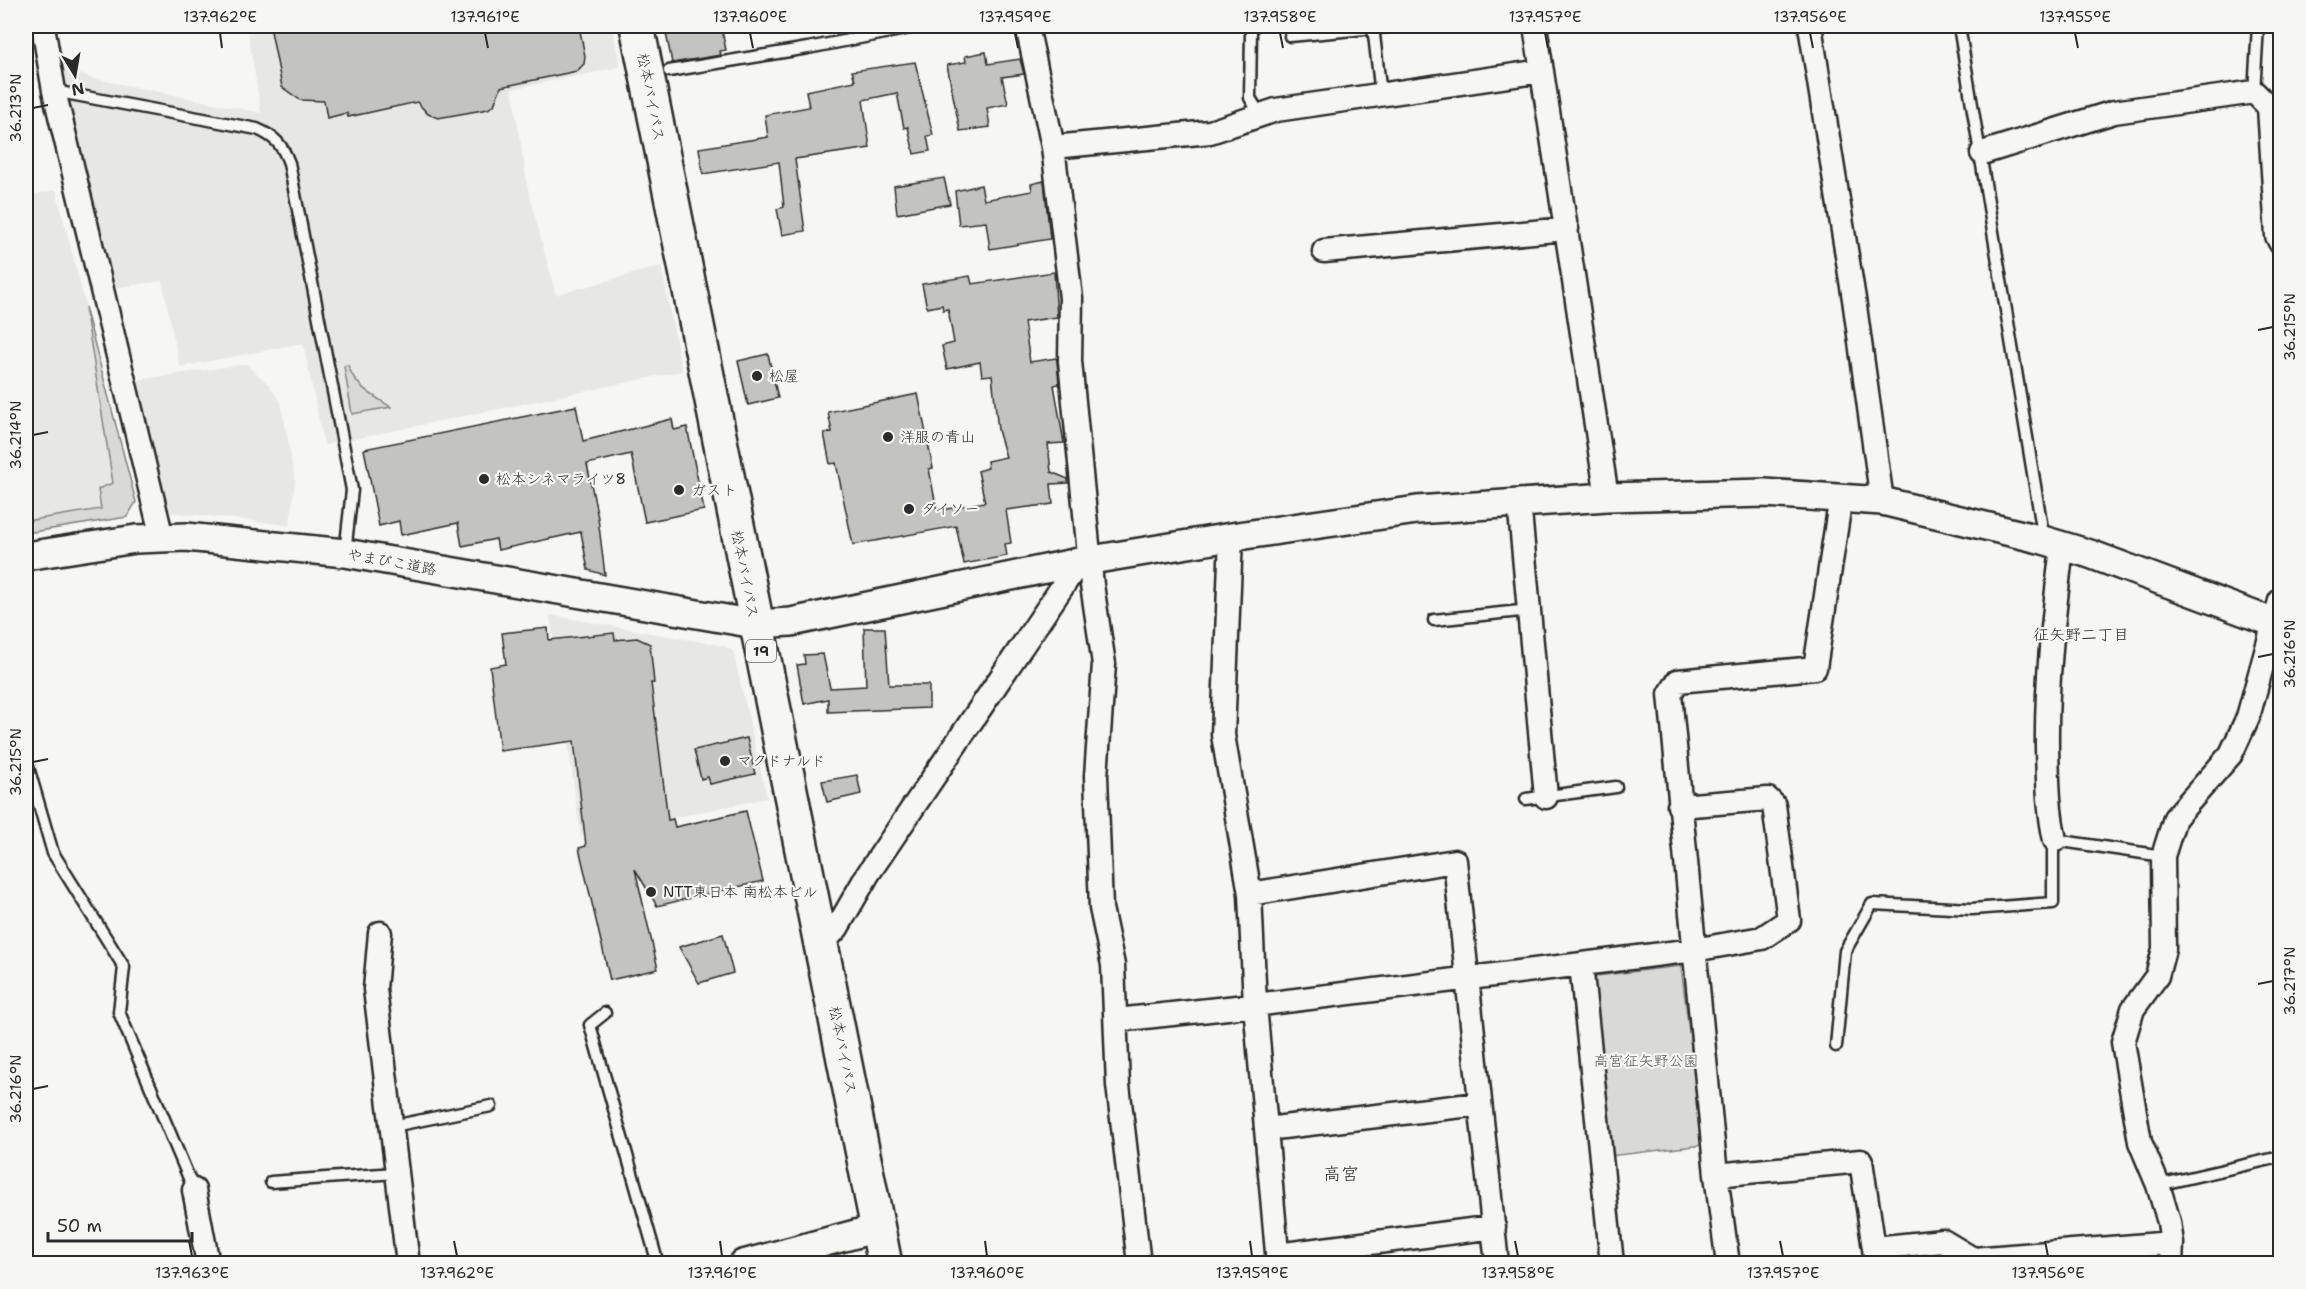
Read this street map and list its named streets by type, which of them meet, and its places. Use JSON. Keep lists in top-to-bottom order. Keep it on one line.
{"streets":{"highway":["松本バイパス","19"],"street":["やまびこ道路"]},"crossings":[["松本バイパス","やまびこ道路"]],"districts":["征矢野二丁目","高宮"],"parks":["高宮征矢野公園"],"places":["松屋","洋服の青山","松本シネマライツ8","ガスト","ダイソー","マクドナルド","NTT東日本 南松本ビル"],"scale_bar":"50 m","north":"bottom","coordinates":["137.962°E","137.961°E","137.960°E","137.959°E","137.958°E","137.957°E","137.956°E","137.955°E","36.213°N","36.215°N","36.214°N","36.216°N","36.217°N","137.963°E"]}
